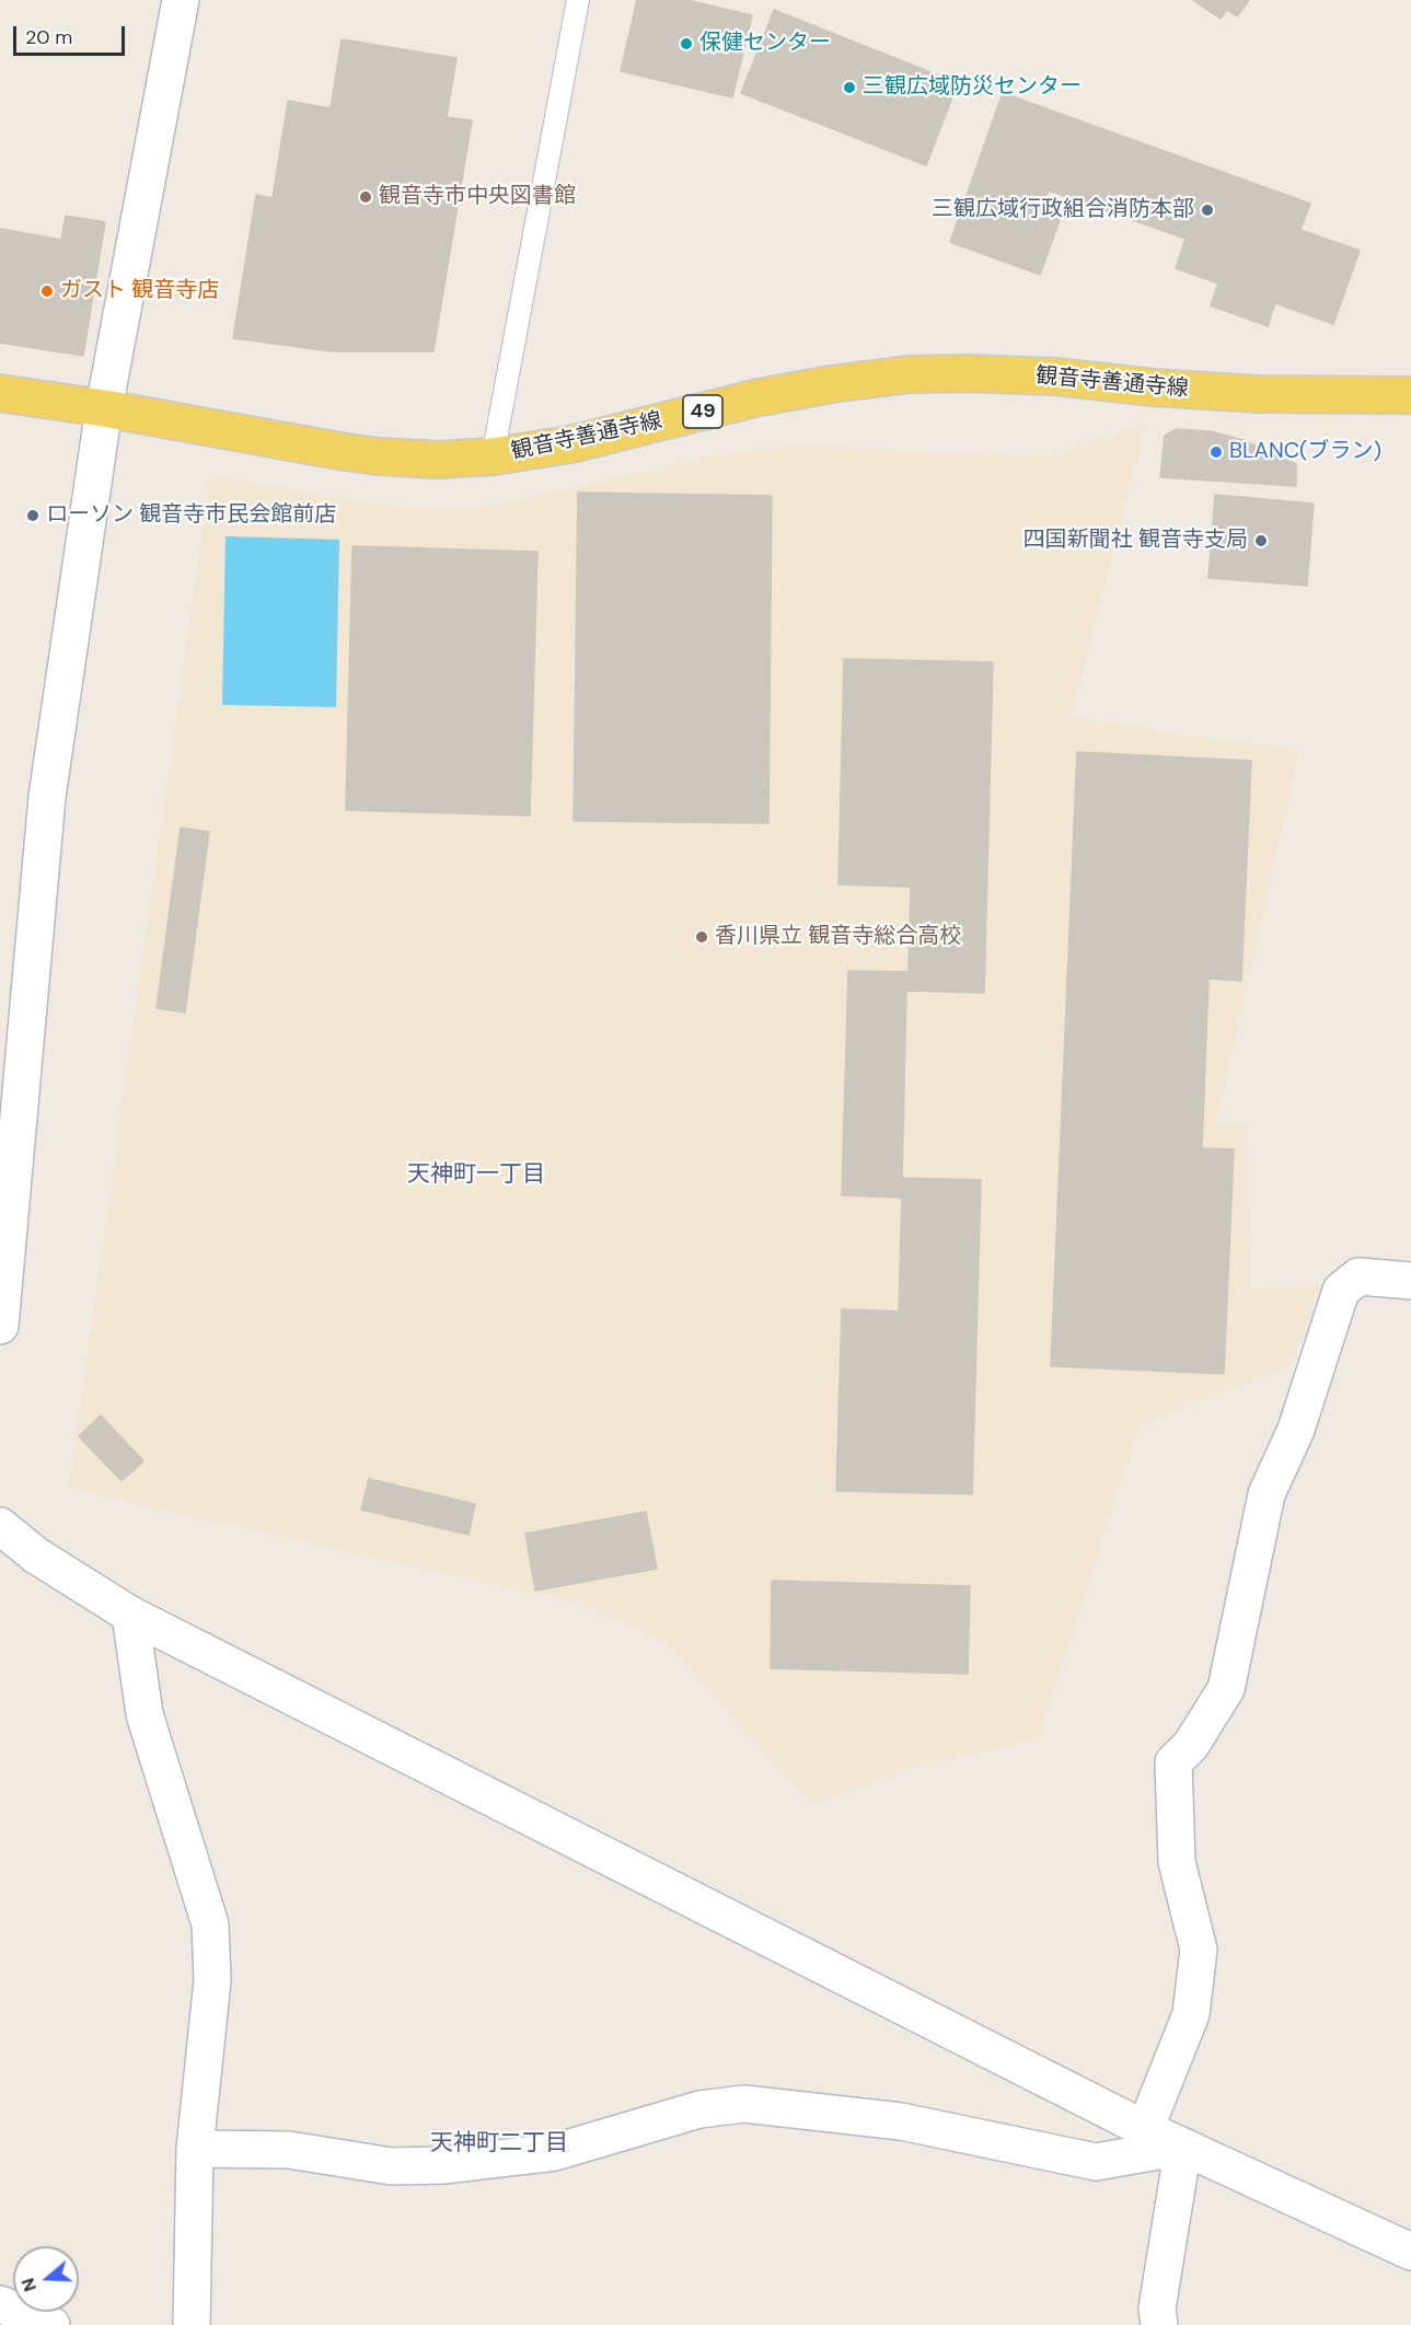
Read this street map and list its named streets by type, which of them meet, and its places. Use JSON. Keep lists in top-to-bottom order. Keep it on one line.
{"streets":{"main road":["観音寺善通寺線","49"]},"districts":["天神町一丁目","天神町二丁目"],"places":["保健センター","三観広域防災センター","観音寺市中央図書館","三観広域行政組合消防本部","ガスト 観音寺店","BLANC(ブラン)","ローソン 観音寺市民会館前店","四国新聞社 観音寺支局","香川県立 観音寺総合高校"],"scale_bar":"20 m","north":"left"}
